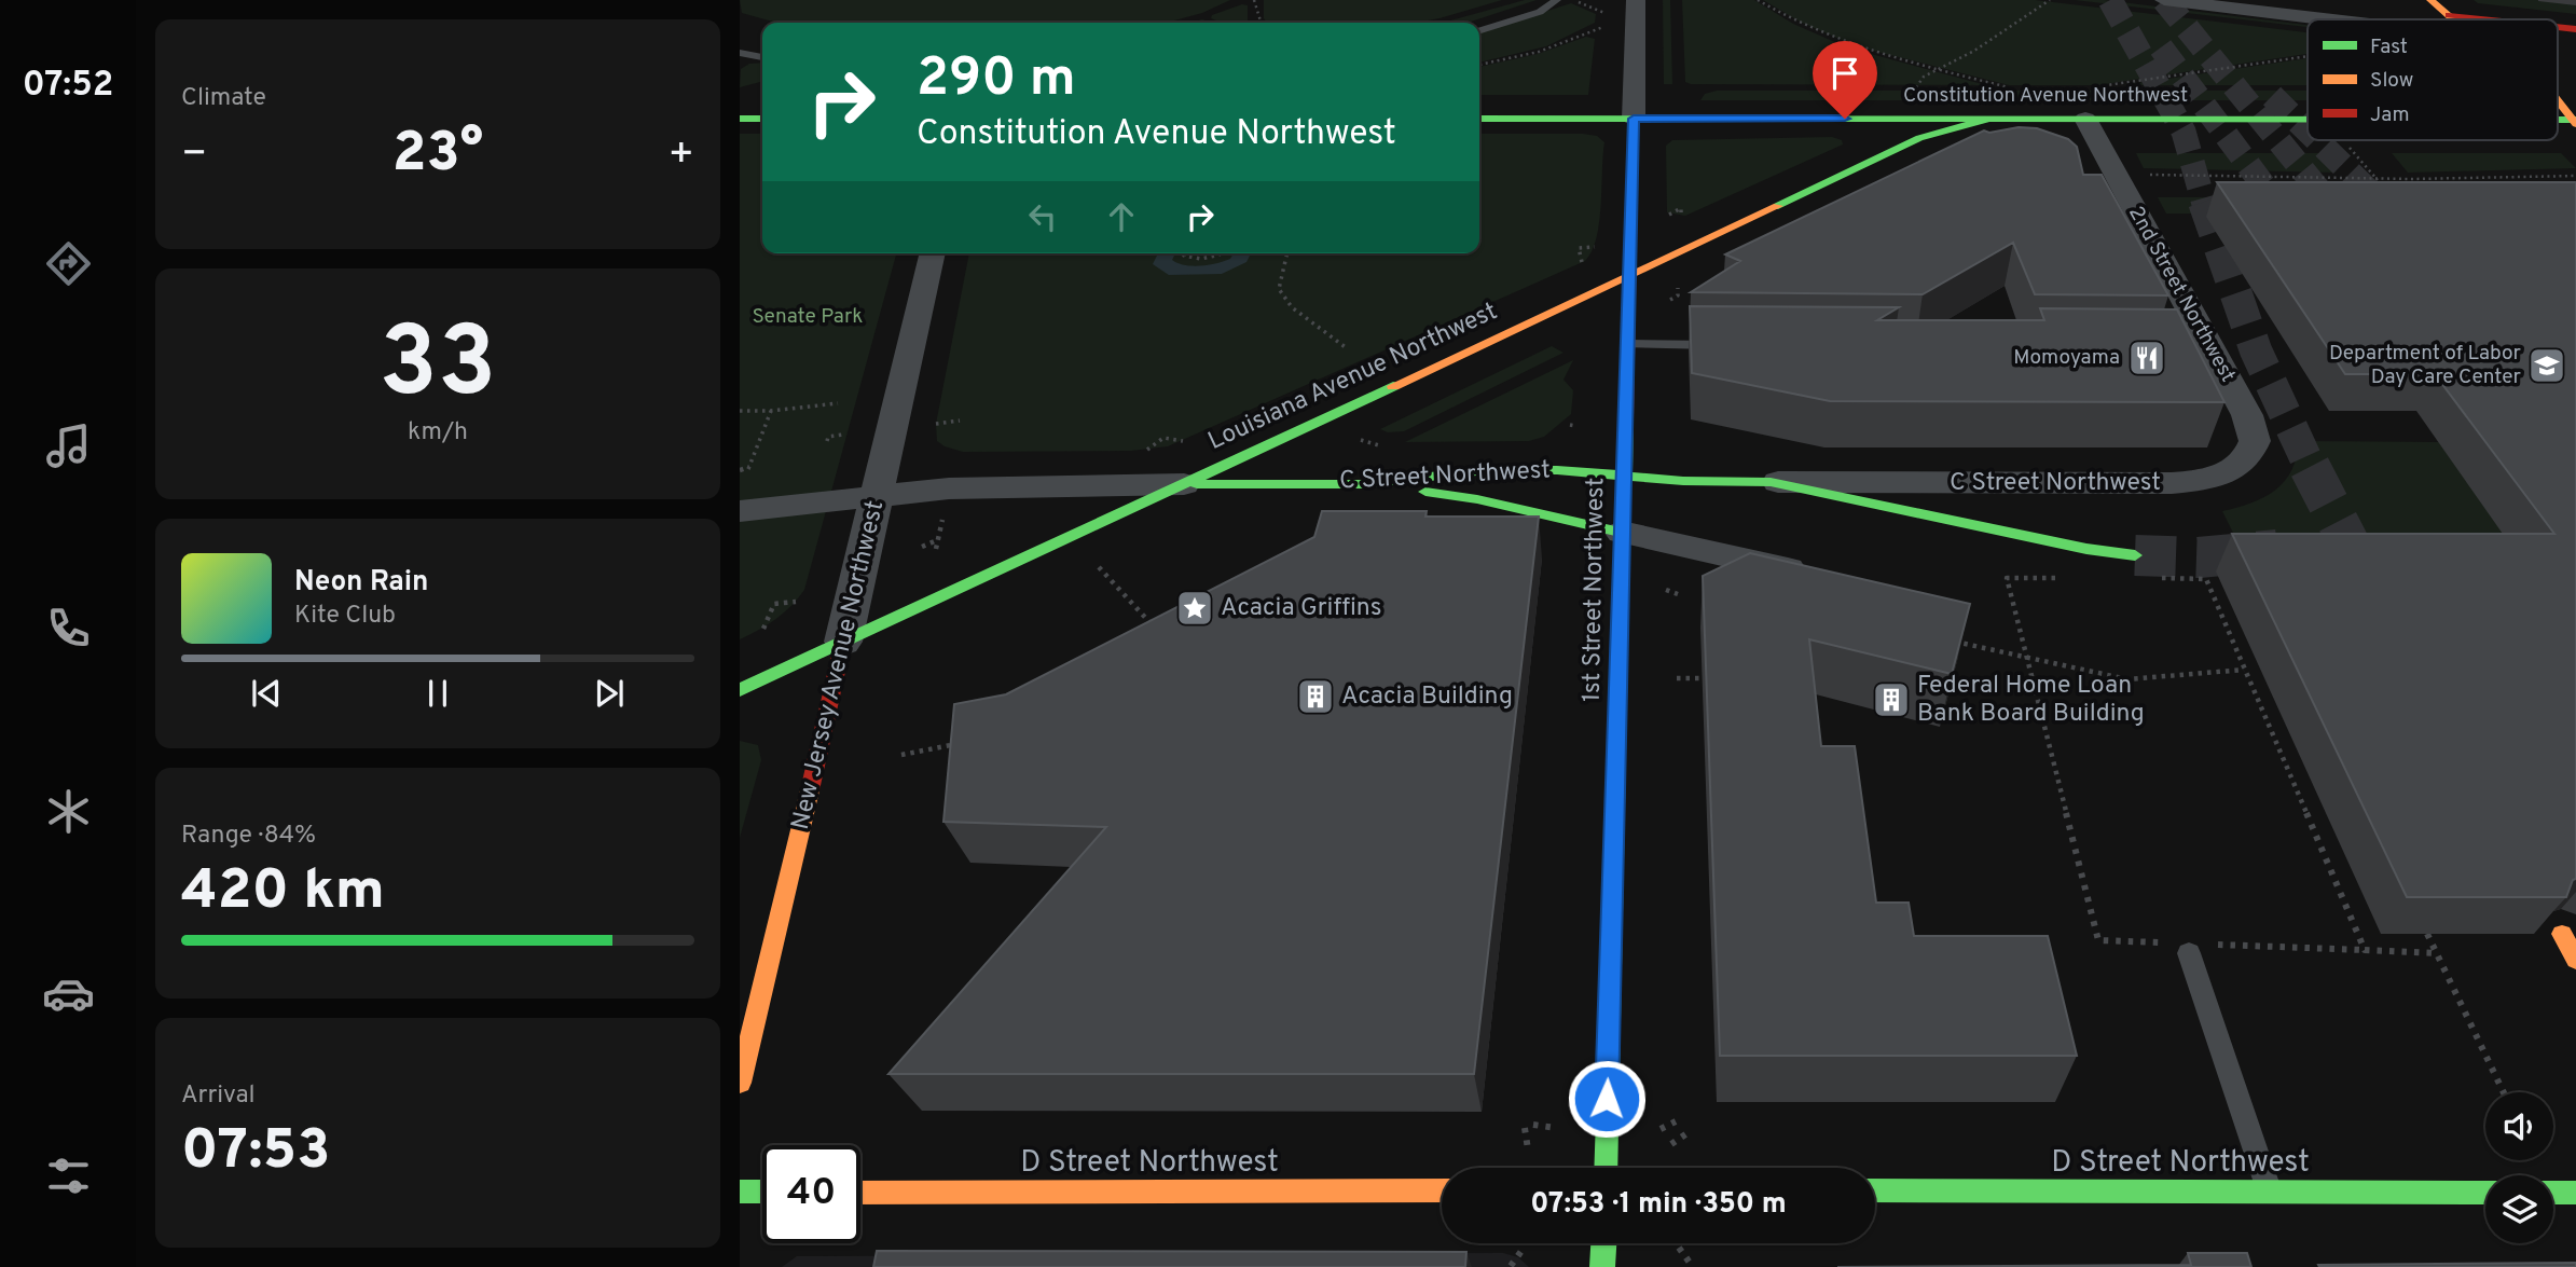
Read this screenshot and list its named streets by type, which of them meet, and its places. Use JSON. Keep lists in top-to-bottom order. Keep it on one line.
{"streets":{"main road":["Constitution Avenue Northwest","Louisiana Avenue Northwest","C Street Northwest","1st Street Northwest","New Jersey Avenue Northwest","D Street Northwest"],"street":["2nd Street Northwest"]},"crossings":[["Constitution Avenue Northwest","2nd Street Northwest"],["Constitution Avenue Northwest","Louisiana Avenue Northwest"],["Constitution Avenue Northwest","1st Street Northwest"],["2nd Street Northwest","C Street Northwest"],["Louisiana Avenue Northwest","C Street Northwest"],["Louisiana Avenue Northwest","1st Street Northwest"],["Louisiana Avenue Northwest","New Jersey Avenue Northwest"],["C Street Northwest","1st Street Northwest"],["C Street Northwest","New Jersey Avenue Northwest"]],"parks":["Senate Park"],"places":{"restaurant":["Momoyama"],"school or university":["Department of Labor Day Care Center"],"place":["Acacia Griffins"],"building":["Acacia Building","Federal Home Loan Bank Board Building"]},"legend":["Fast","Slow","Jam"],"page":{"tabs":"07:52","tile":["Climate",["33","km/h"],["Range · 84%","420 km"],["Arrival","07:53"]],"turn":["290 m","Constitution Avenue Northwest"],"heat":["−","23°","+"],"song":["Neon Rain","Kite Club"],"limit":"40","trip":"07:53 · 1 min · 350 m"}}
